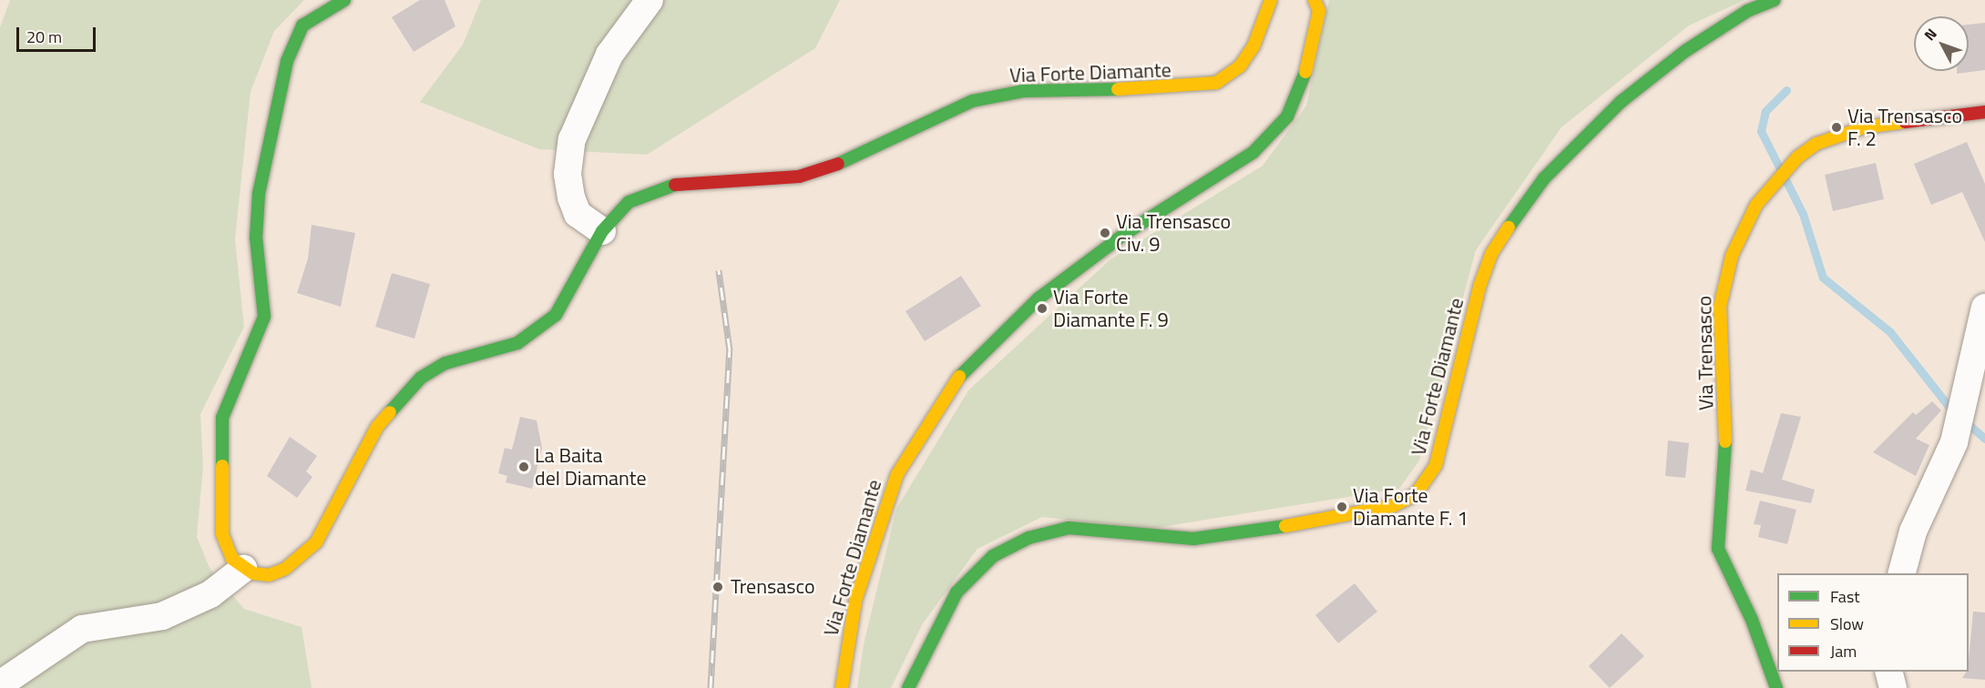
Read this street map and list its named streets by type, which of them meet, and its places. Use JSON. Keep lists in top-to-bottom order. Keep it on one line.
{"streets":{"main road":["Via Forte Diamante","Via Trensasco"]},"places":["Via Trensasco F. 2","Via Trensasco Civ. 9","Via Forte Diamante F. 9","La Baita del Diamante","Via Forte Diamante F. 1","Trensasco"],"legend":["Fast","Slow","Jam"],"scale_bar":"20 m","north":"top left"}
